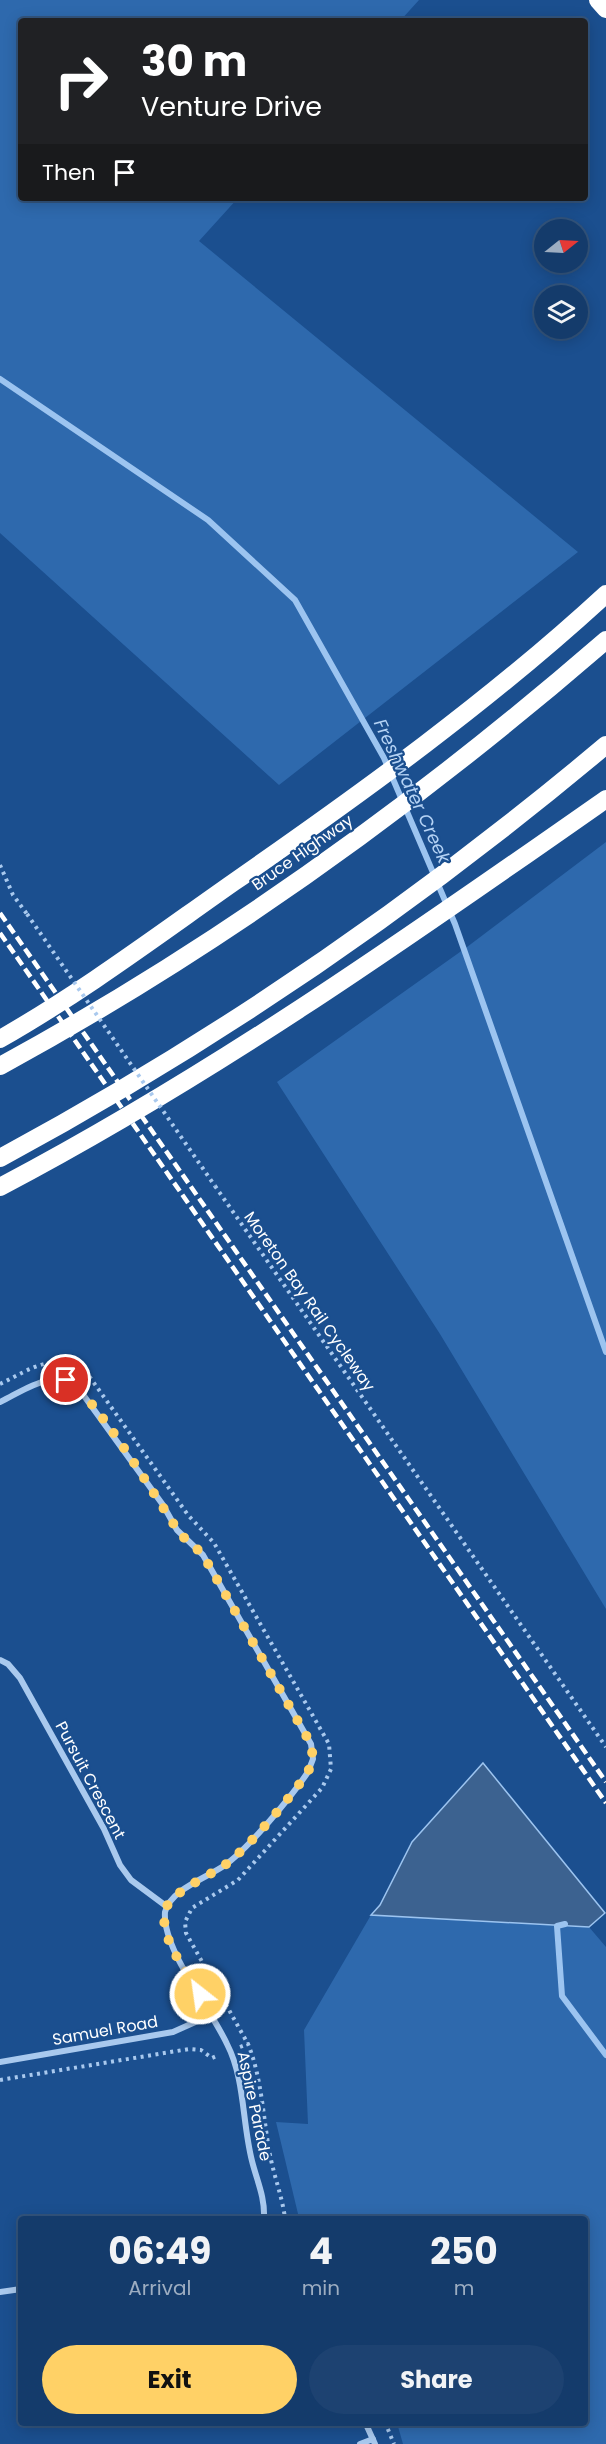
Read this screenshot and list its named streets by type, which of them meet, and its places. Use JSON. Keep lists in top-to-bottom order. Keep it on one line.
{"streets":{"highway":["Bruce Highway"],"street":["Pursuit Crescent","Samuel Road","Aspire Parade"],"path":["Moreton Bay Rail Cycleway"]},"crossings":[["Pursuit Crescent","Aspire Parade"],["Samuel Road","Aspire Parade"]],"water":["Freshwater Creek"],"north":"right","page":{"turn":["30 m","Venture Drive"],"then":"Then","eta":["06:49","Arrival","4","min","250","m"],"buttons":["Exit","Share"]}}
